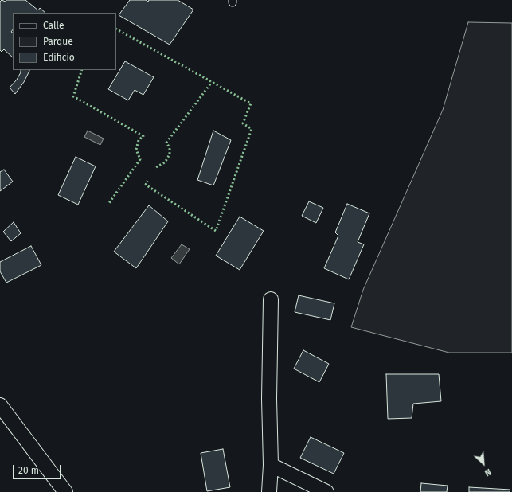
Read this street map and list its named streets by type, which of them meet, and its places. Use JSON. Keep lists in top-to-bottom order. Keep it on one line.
{"legend":["Calle","Parque","Edificio"],"scale_bar":"20 m","north":"bottom right"}
